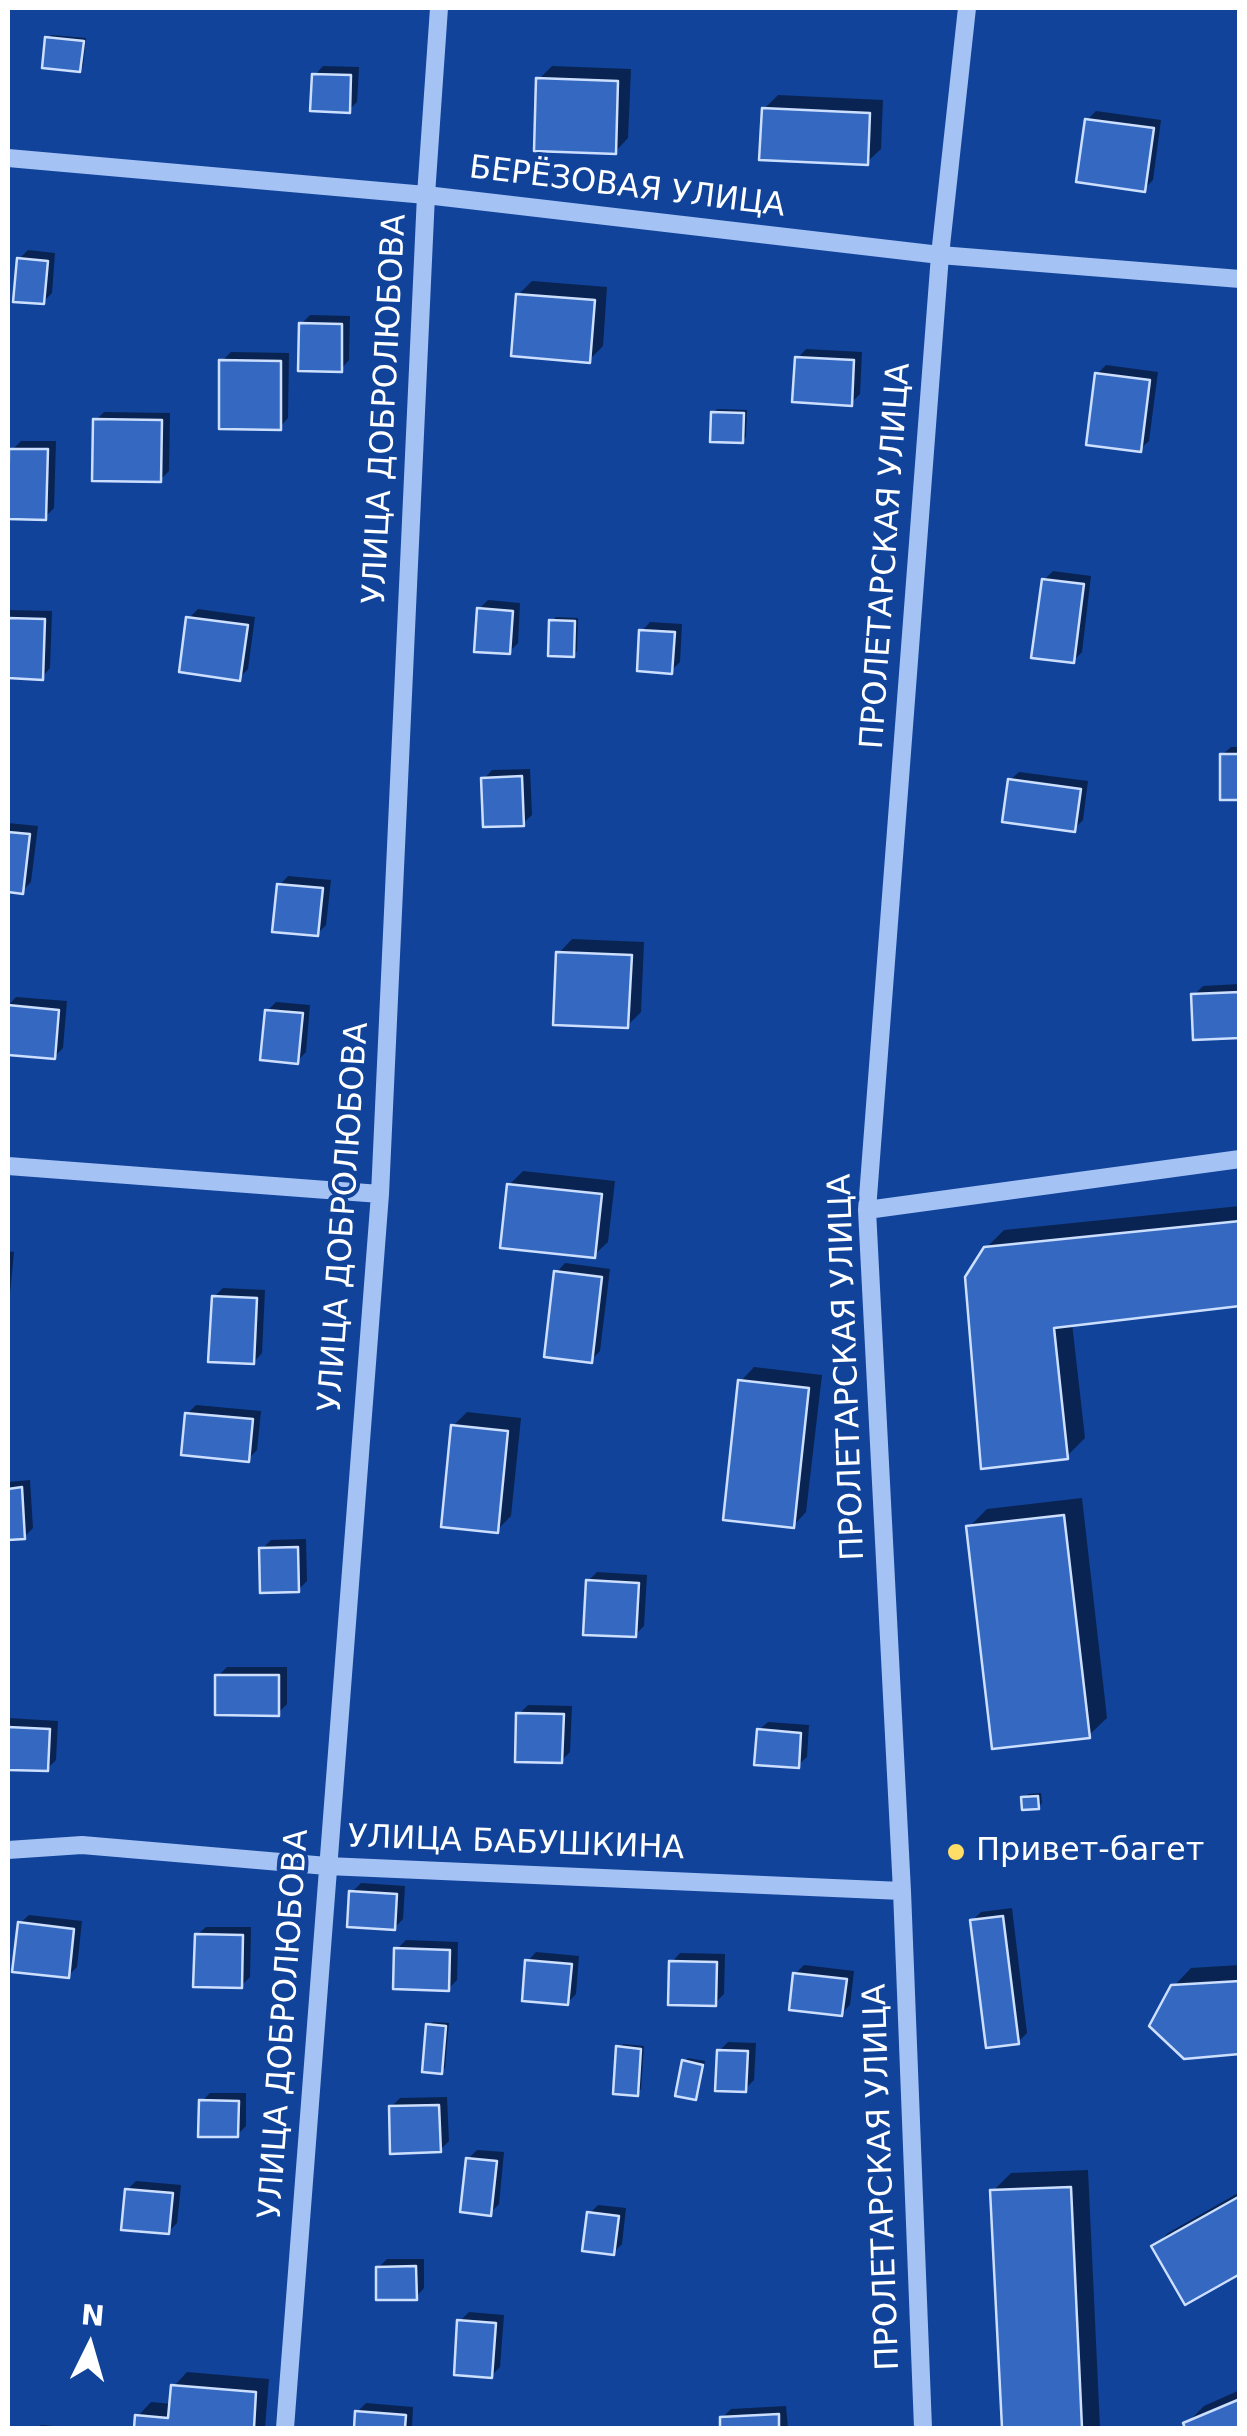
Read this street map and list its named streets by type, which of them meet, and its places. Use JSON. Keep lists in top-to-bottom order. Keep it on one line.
{"streets":{"street":["БЕРЁЗОВАЯ УЛИЦА","УЛИЦА ДОБРОЛЮБОВА","ПРОЛЕТАРСКАЯ УЛИЦА","УЛИЦА БАБУШКИНА"]},"crossings":[["БЕРЁЗОВАЯ УЛИЦА","УЛИЦА ДОБРОЛЮБОВА"],["БЕРЁЗОВАЯ УЛИЦА","ПРОЛЕТАРСКАЯ УЛИЦА"],["УЛИЦА ДОБРОЛЮБОВА","УЛИЦА БАБУШКИНА"],["ПРОЛЕТАРСКАЯ УЛИЦА","УЛИЦА БАБУШКИНА"]],"places":["Привет-багет"],"north":"top"}
